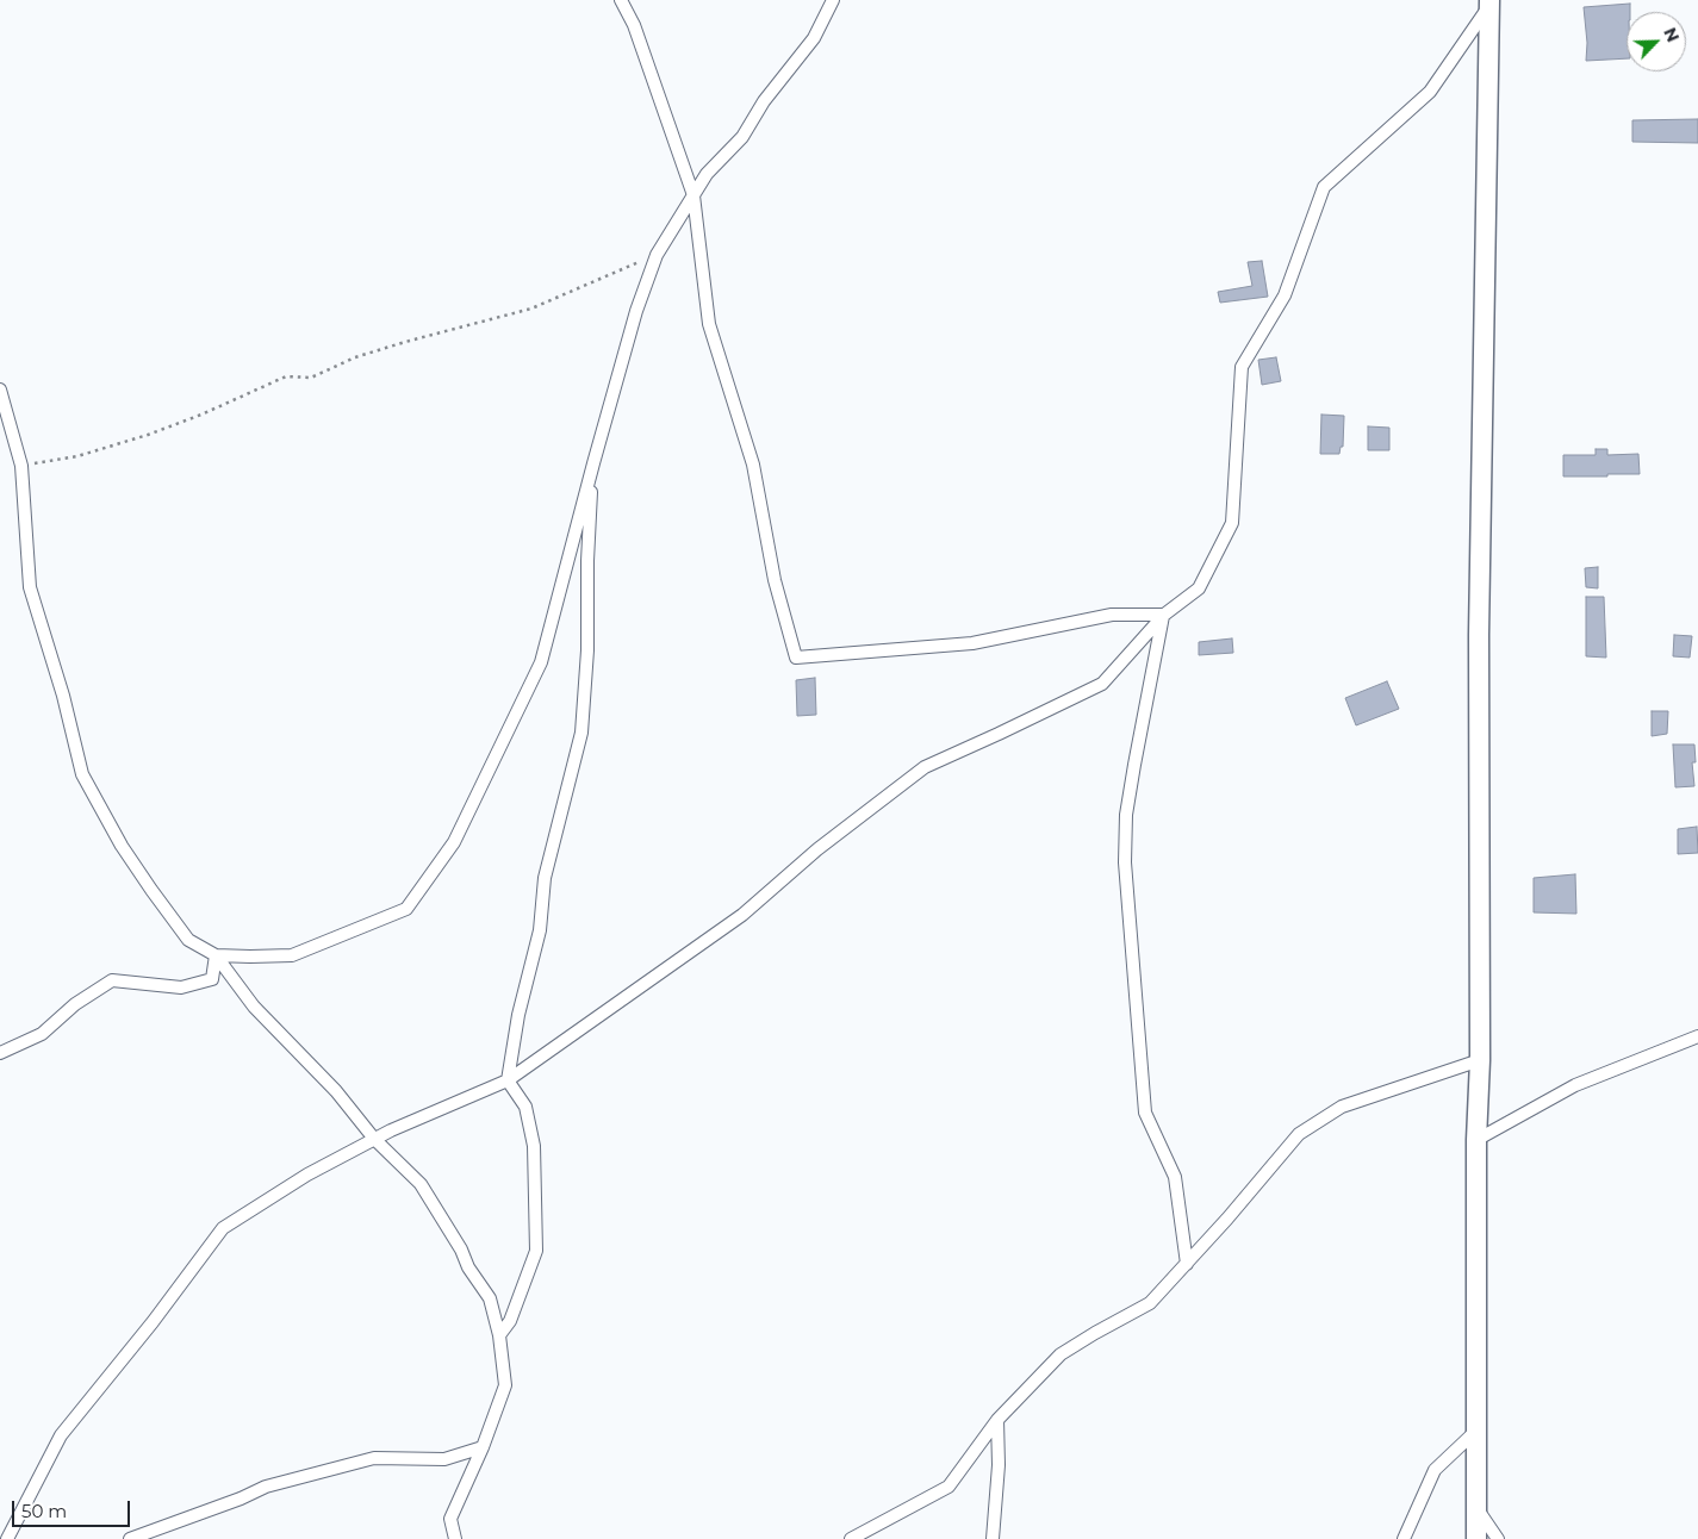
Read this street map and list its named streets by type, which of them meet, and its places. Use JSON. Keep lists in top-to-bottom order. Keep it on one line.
{"scale_bar":"50 m","north":"top right"}
